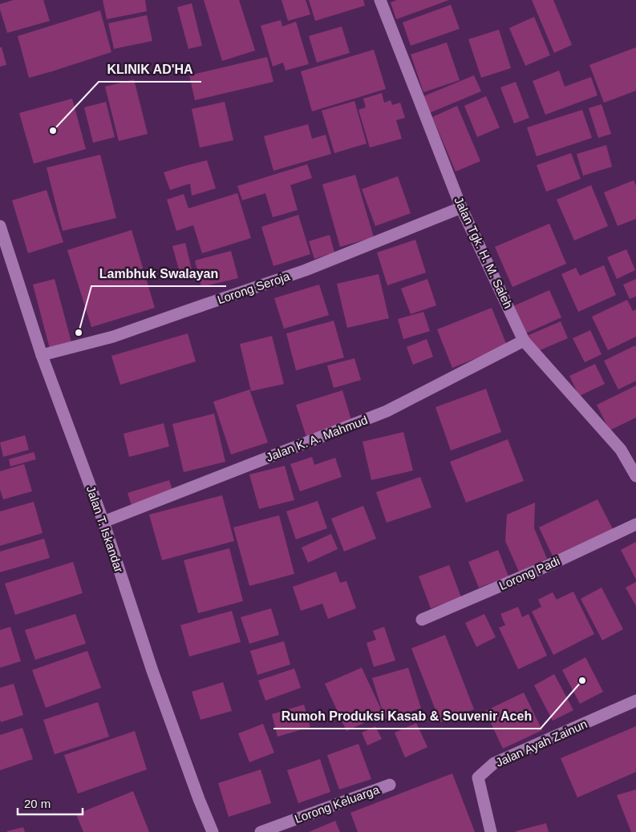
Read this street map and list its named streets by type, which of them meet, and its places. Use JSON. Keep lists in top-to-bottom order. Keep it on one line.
{"streets":{"street":["Jalan Tgk. H. M. Saleh","Lorong Seroja","Jalan K. A. Mahmud","Jalan T. Iskandar","Lorong Padi","Jalan Ayah Zainun","Lorong Keluarga"]},"crossings":[["Jalan Tgk. H. M. Saleh","Lorong Seroja"],["Jalan Tgk. H. M. Saleh","Jalan K. A. Mahmud"],["Lorong Seroja","Jalan T. Iskandar"],["Jalan K. A. Mahmud","Jalan T. Iskandar"]],"places":["KLINIK AD'HA","Lambhuk Swalayan","Rumoh Produksi Kasab & Souvenir Aceh"],"scale_bar":"20 m"}
